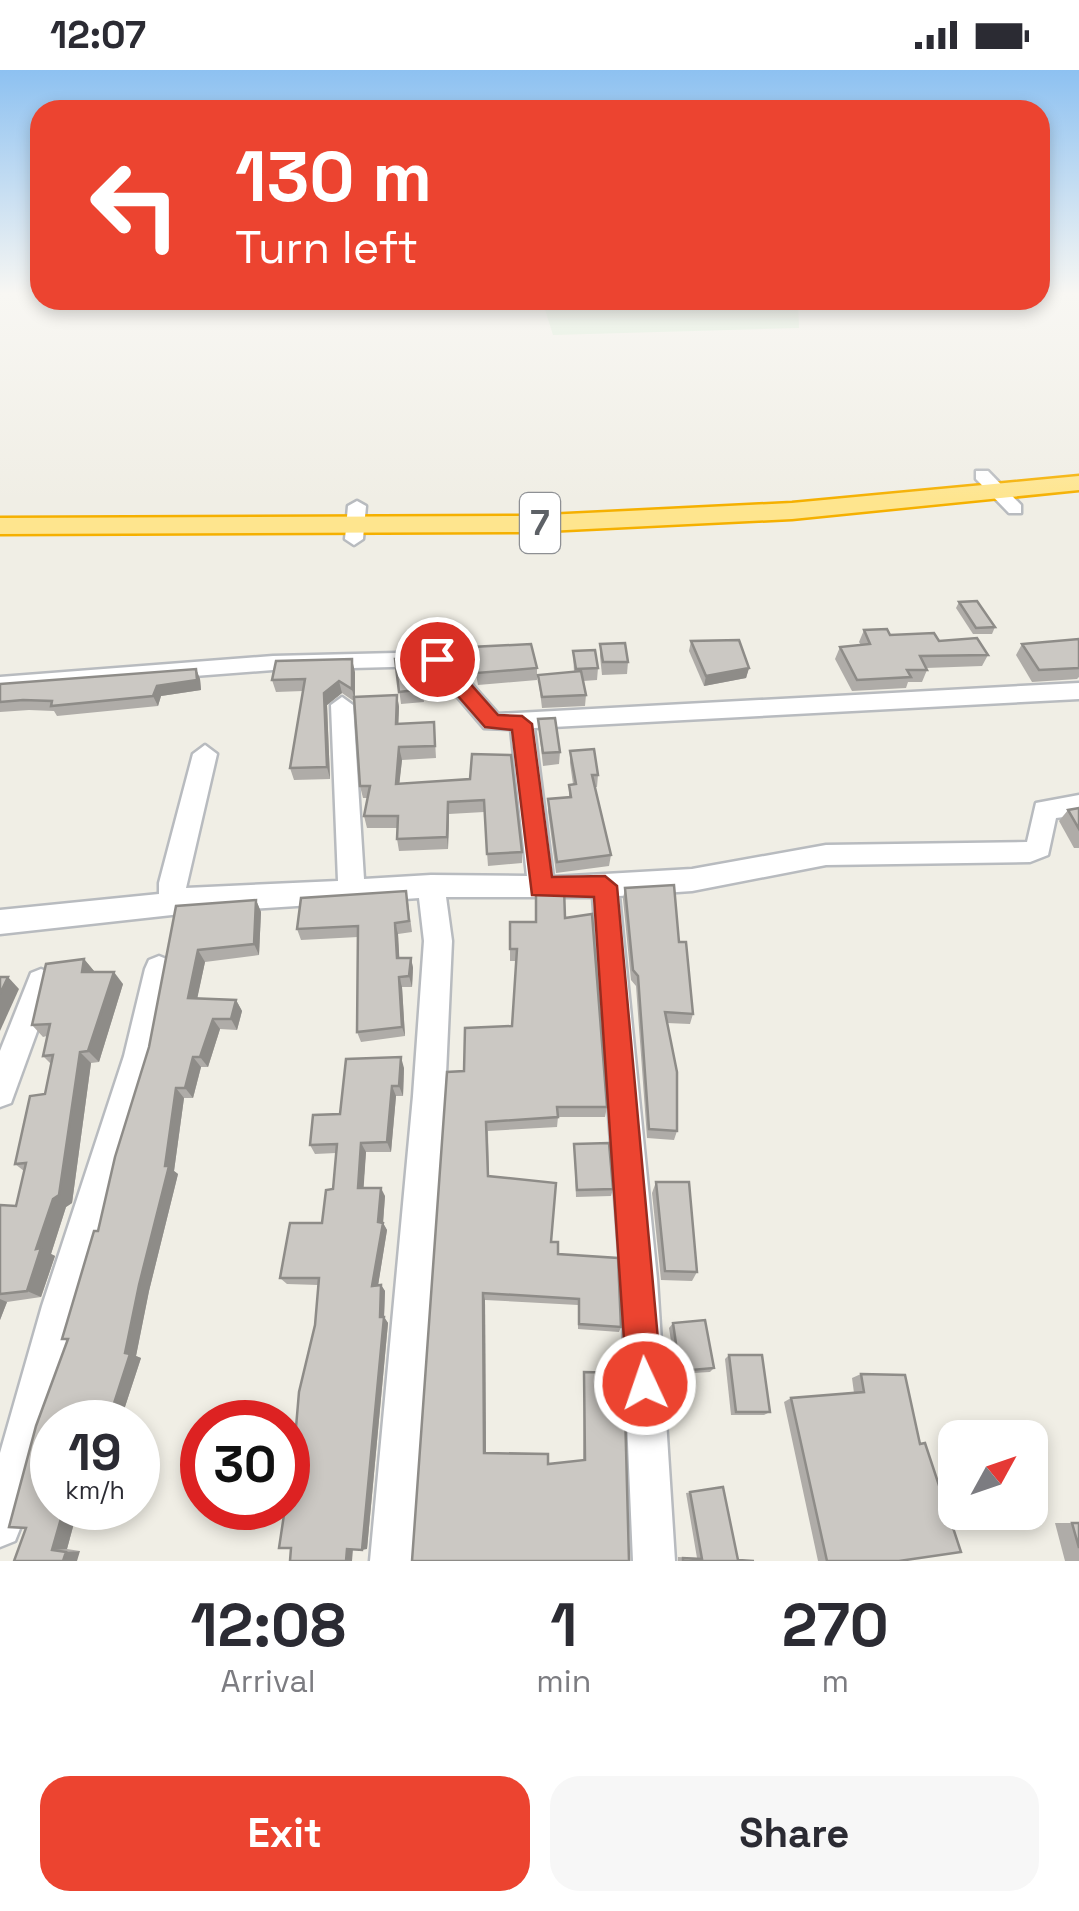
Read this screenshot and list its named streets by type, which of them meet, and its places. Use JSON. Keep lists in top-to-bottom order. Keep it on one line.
{"streets":{"highway":["7"]},"north":"top right","page":{"status":"12:07","turn":["130 m","Turn left"],"speed":"19 km/h","limit":"30","eta":["12:08","Arrival","1","min","270","m"],"buttons":["Exit","Share"]}}
